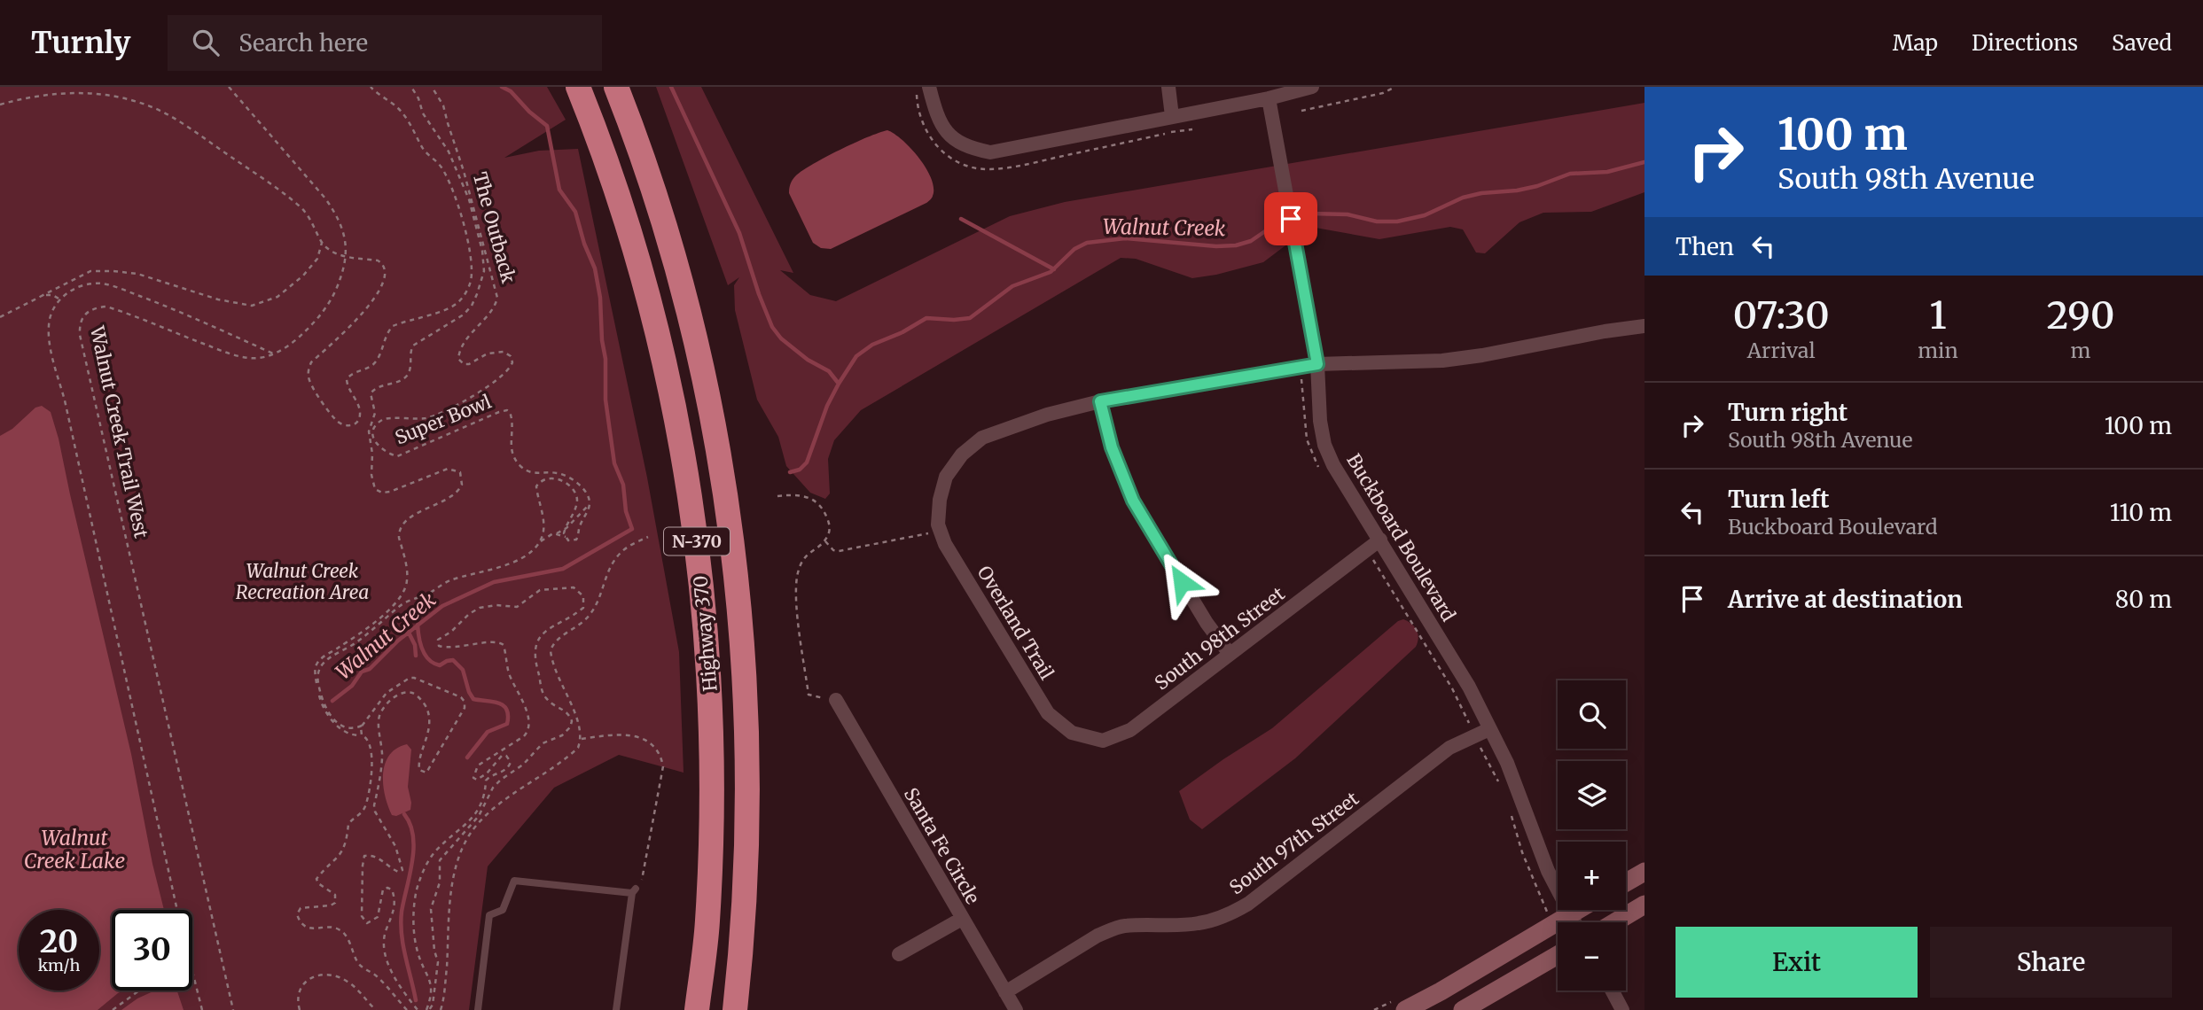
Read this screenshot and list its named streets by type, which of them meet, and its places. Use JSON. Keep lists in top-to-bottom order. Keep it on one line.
{"streets":{"highway":["N-370","Highway 370"],"street":["Buckboard Boulevard","Overland Trail","South 98th Street","South 97th Street","Santa Fe Circle"],"path":["The Outback","Super Bowl","Walnut Creek Trail West"]},"crossings":[["The Outback","Super Bowl"],["Buckboard Boulevard","South 98th Street"],["Buckboard Boulevard","South 97th Street"],["Overland Trail","South 98th Street"],["South 97th Street","Santa Fe Circle"]],"water":["Walnut Creek","Walnut Creek Lake"],"parks":["Walnut Creek Recreation Area"],"page":{"header":"Turnly","search":"Search here","nav":["Map","Directions","Saved"],"turn":["100 m","South 98th Avenue"],"then":"Then","eta":["07:30","Arrival","1","min","290","m"],"list":[{"name":"Turn right","note":"South 98th Avenue","value":"100 m"},{"name":"Turn left","note":"Buckboard Boulevard","value":"110 m"},{"name":"Arrive at destination","value":"80 m"}],"map_buttons":["+","−"],"speed":"20 km/h","limit":"30","buttons":["Exit","Share"]}}
